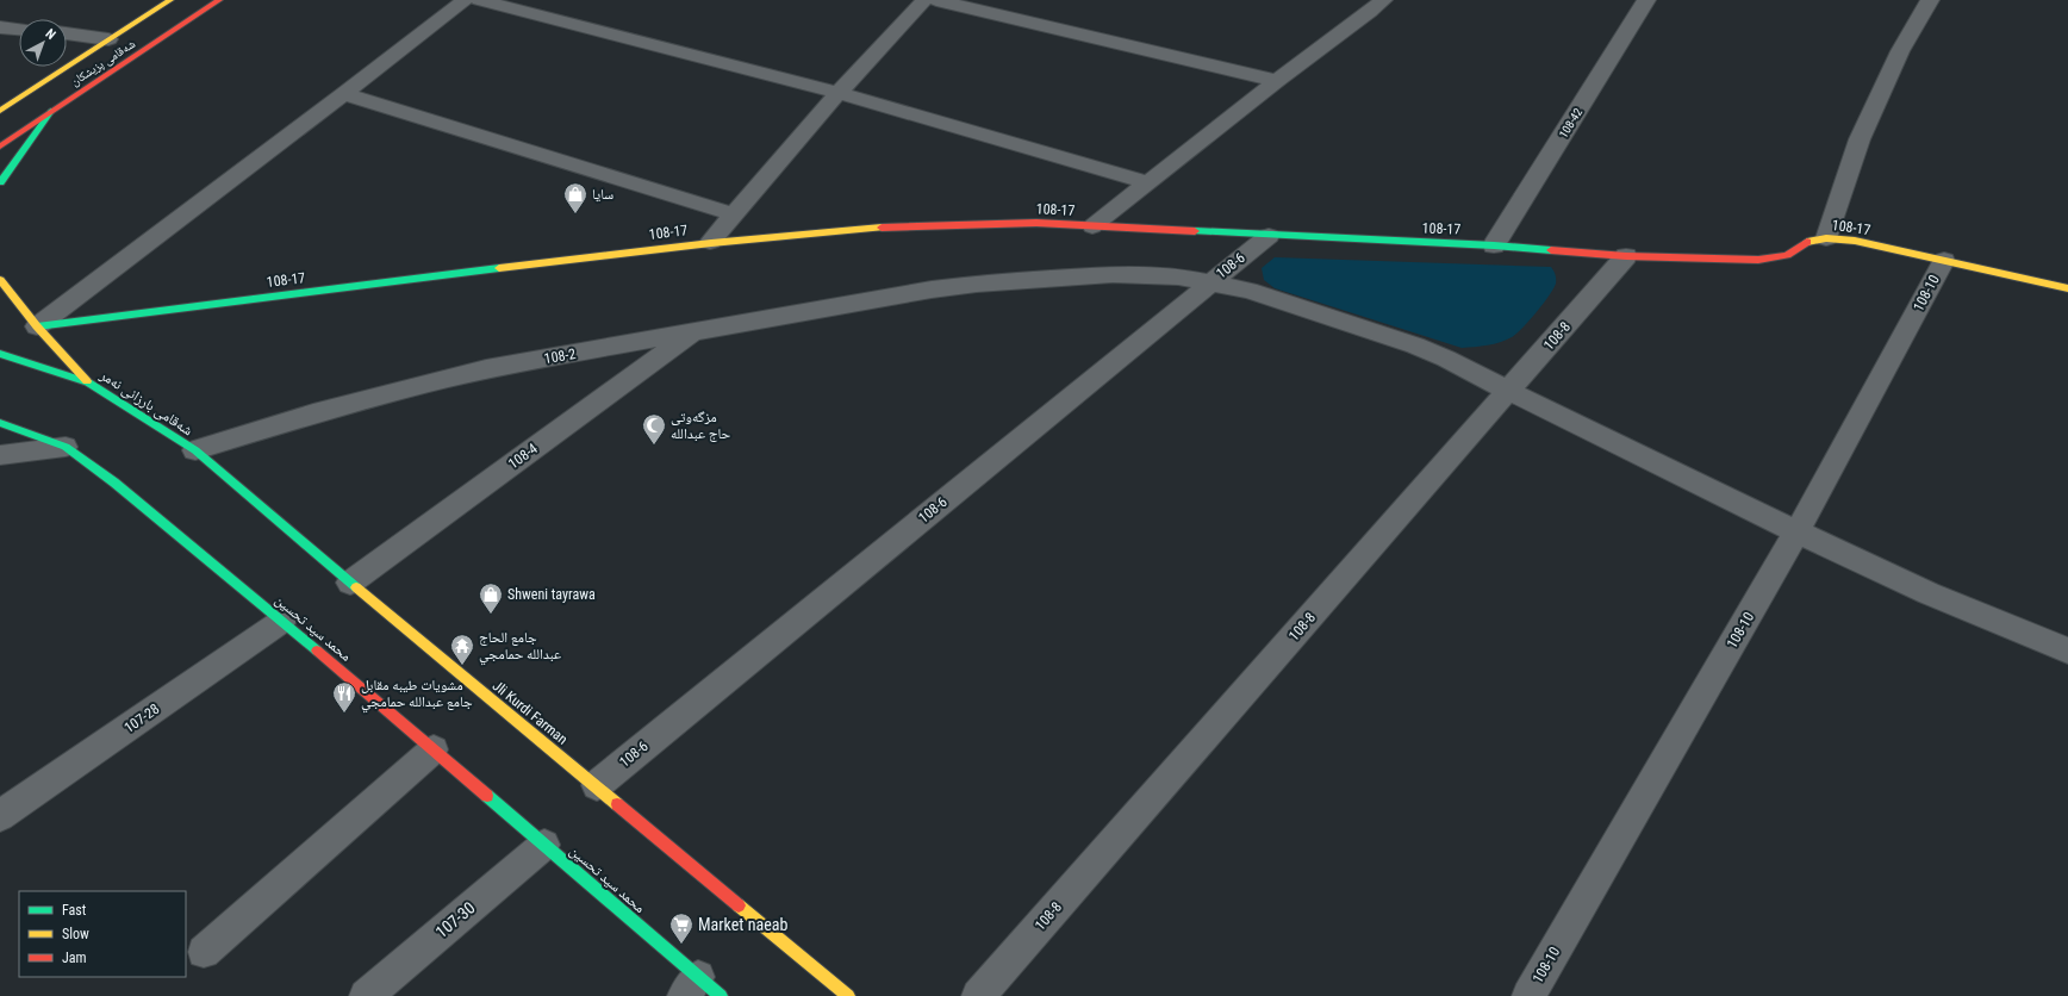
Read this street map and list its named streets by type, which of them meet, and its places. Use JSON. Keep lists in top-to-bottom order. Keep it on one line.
{"streets":{"main road":["شەقامی پزیشکان","108-17","شەقامی بارزانی نەمر","محمد سید تحسین","Jli Kurdi Farman"],"street":["108-42","108-6","108-10","108-8","108-2","108-4","107-28","107-30"]},"crossings":[["108-42","108-17"],["108-17","108-6"],["108-17","108-10"],["108-17","108-8"],["108-6","108-2"],["108-6","Jli Kurdi Farman"],["108-10","108-2"],["108-8","108-2"],["108-2","شەقامی بارزانی نەمر"],["108-2","108-4"],["108-2","Jli Kurdi Farman"],["شەقامی بارزانی نەمر","Jli Kurdi Farman"],["108-4","Jli Kurdi Farman"],["محمد سید تحسین","107-28"],["محمد سید تحسین","107-30"]],"places":{"shop":["سايا","Shweni tayrawa"],"mosque":["مزگەوتی حاج عبدالله"],"temple":["جامع الحاج عبدالله حمامجي"],"restaurant":["مشويات طيبه مقابل جامع عبدالله حمامجي"],"supermarket":["Market naeab"]},"legend":["Fast","Slow","Jam"],"north":"top right"}
